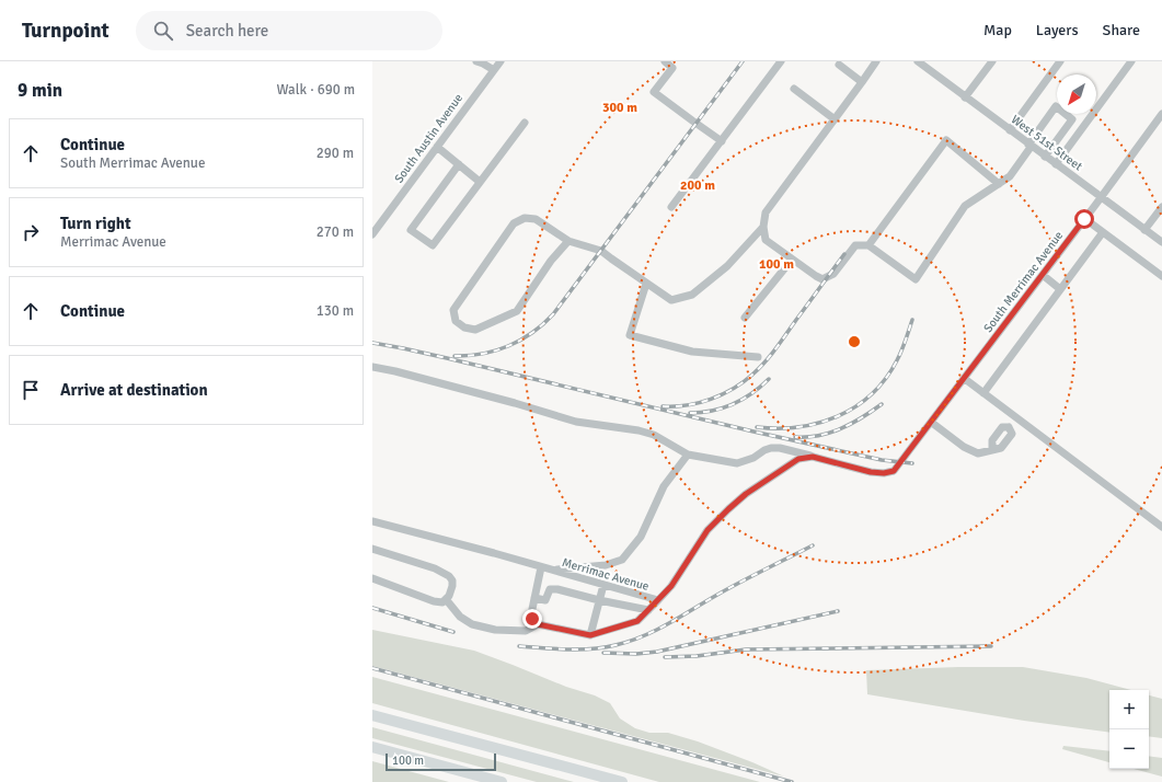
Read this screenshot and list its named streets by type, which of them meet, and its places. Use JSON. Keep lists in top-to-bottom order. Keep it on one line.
{"streets":{"street":["South Austin Avenue","West 51st Street","South Merrimac Avenue","Merrimac Avenue"]},"crossings":[["West 51st Street","South Merrimac Avenue"],["South Merrimac Avenue","Merrimac Avenue"]],"scale_bar":"100 m","north":"bottom left","page":{"header":"Turnpoint","search":"Search here","nav":["Map","Layers","Share"],"heading":["9 min","Walk · 690 m"],"list":[["Continue","South Merrimac Avenue","290 m"],["Turn right","Merrimac Avenue","270 m"],["Continue","130 m"],"Arrive at destination"],"map_buttons":["+","−"],"scale":"100 m"},"rings":["300 m","200 m","100 m"]}
